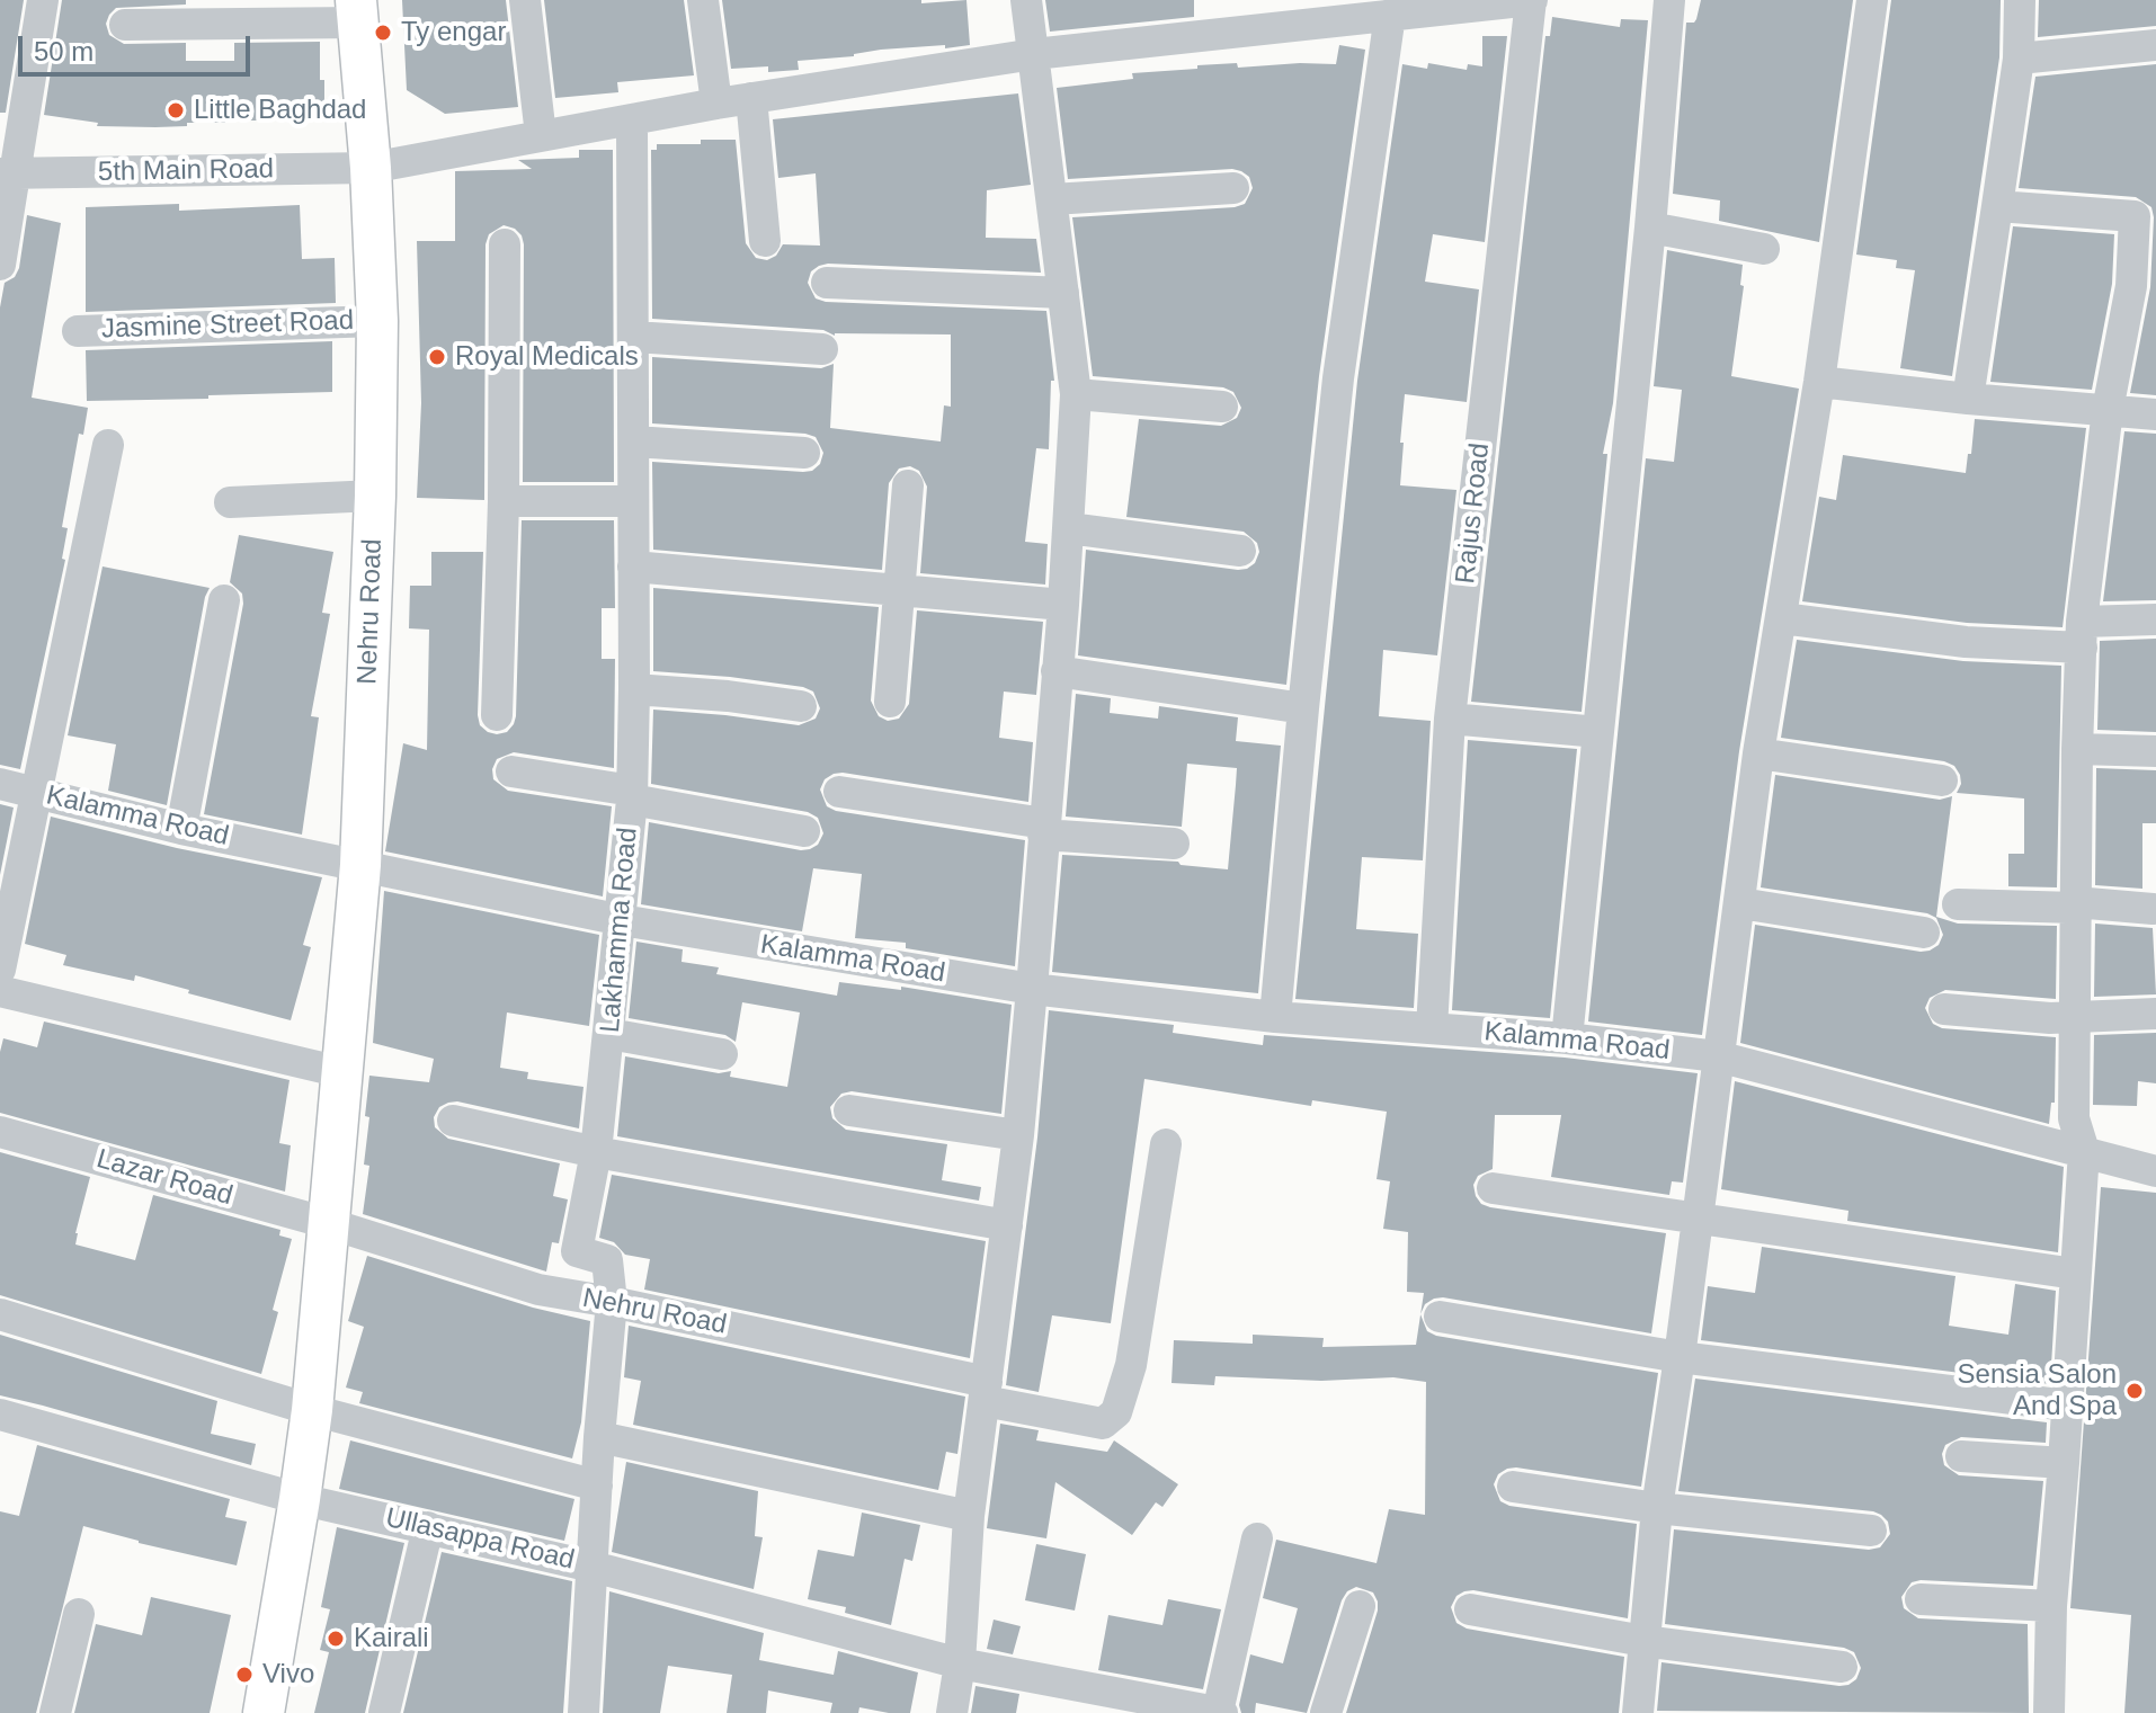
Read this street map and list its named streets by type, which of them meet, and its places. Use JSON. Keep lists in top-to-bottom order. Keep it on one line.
{"streets":{"main road":["Nehru Road"],"street":["5th Main Road","Jasmine Street Road","Rajus Road","Kalamma Road","Lakhamma Road","Lazar Road","Ullasappa Road"]},"crossings":[["5th Main Road","Rajus Road"],["5th Main Road","Nehru Road"],["5th Main Road","Lakhamma Road"],["Jasmine Street Road","Nehru Road"],["Rajus Road","Kalamma Road"],["Nehru Road","Kalamma Road"],["Nehru Road","Lakhamma Road"],["Nehru Road","Lazar Road"],["Nehru Road","Ullasappa Road"],["Kalamma Road","Lakhamma Road"],["Lakhamma Road","Ullasappa Road"]],"places":["Ty engar","Little Baghdad","Royal Medicals","Sensia Salon And Spa","Kairali","Vivo"],"scale_bar":"50 m"}
